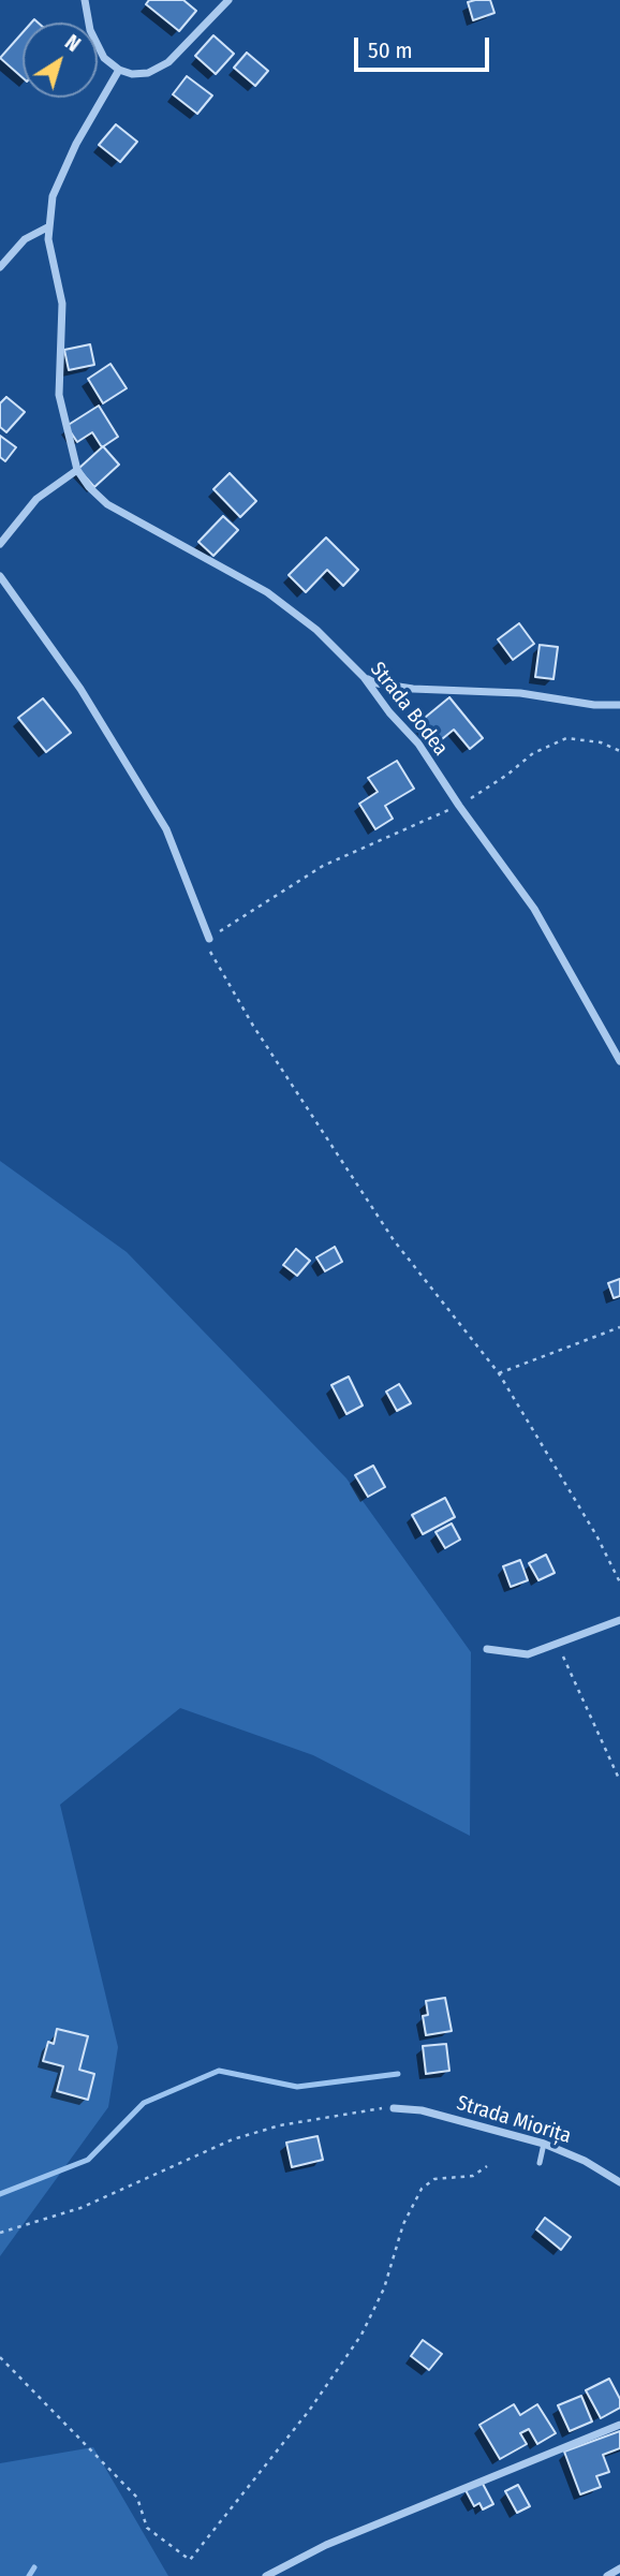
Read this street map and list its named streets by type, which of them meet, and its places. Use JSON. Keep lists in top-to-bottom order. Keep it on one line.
{"streets":{"street":["Strada Bodea","Strada Miorița"]},"scale_bar":"50 m","north":"top right"}
